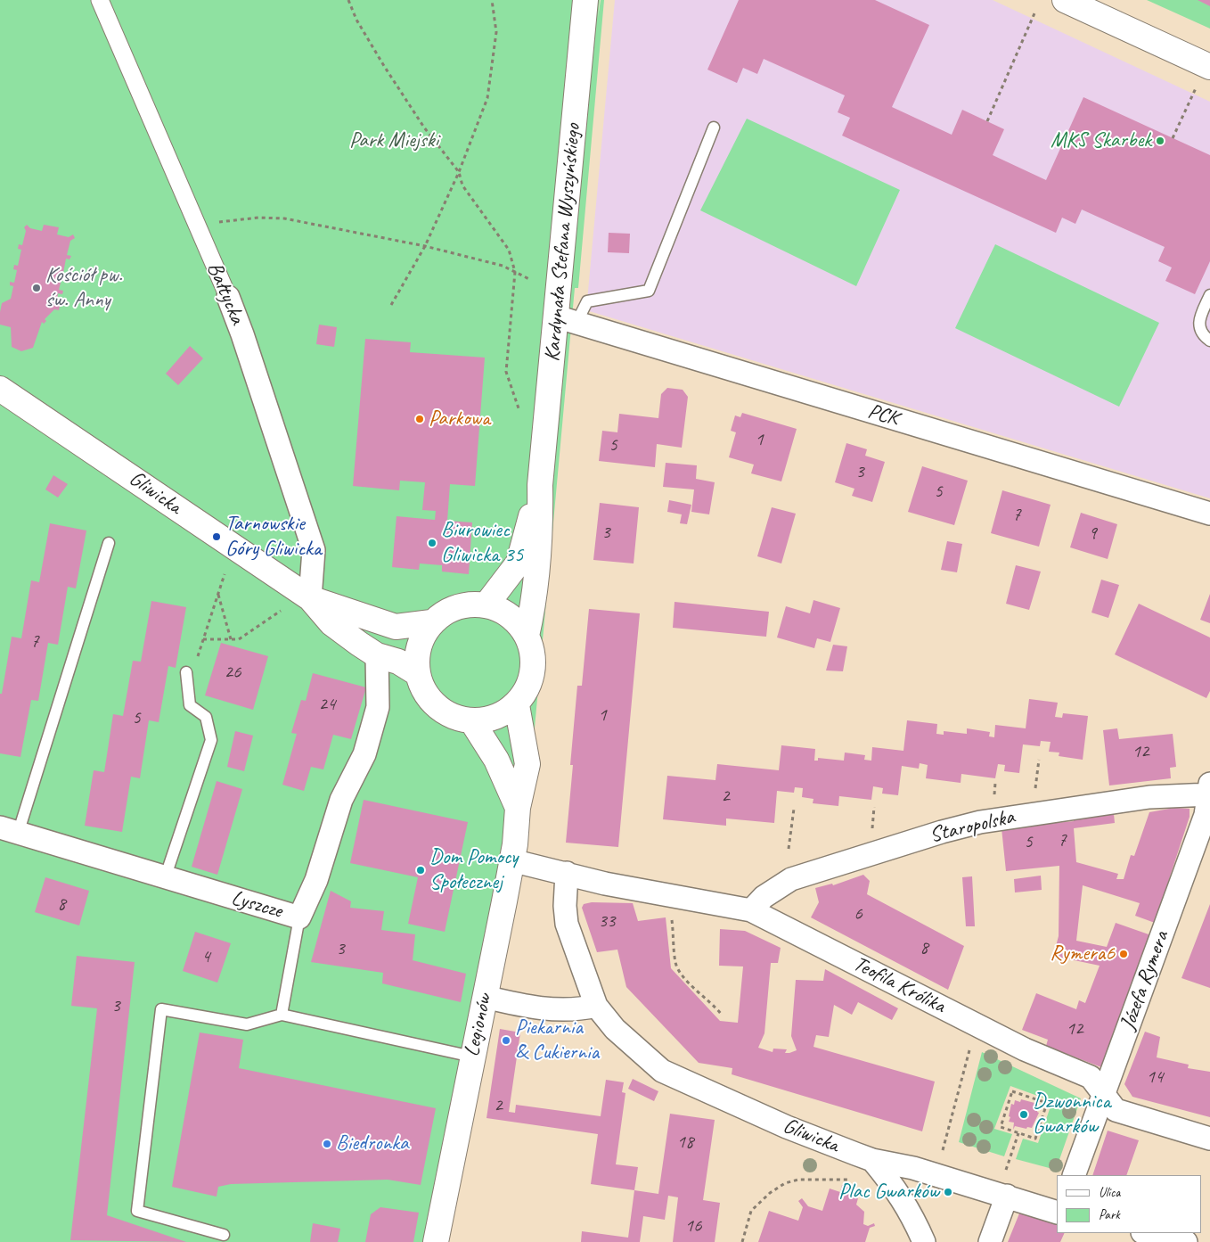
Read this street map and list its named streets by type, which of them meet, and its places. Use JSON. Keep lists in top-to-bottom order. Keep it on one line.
{"streets":{"street":["Kardynała Stefana Wyszyńskiego","Bałtycka","PCK","Gliwicka","Staropolska","Lyszcze","Józefa Rymera","Teofila Królika","Legionów"]},"crossings":[["Kardynała Stefana Wyszyńskiego","PCK"],["Kardynała Stefana Wyszyńskiego","Gliwicka"],["Kardynała Stefana Wyszyńskiego","Legionów"],["Bałtycka","Gliwicka"],["Gliwicka","Lyszcze"],["Gliwicka","Teofila Królika"],["Gliwicka","Legionów"],["Staropolska","Józefa Rymera"],["Staropolska","Teofila Królika"],["Józefa Rymera","Teofila Królika"]],"parks":["Park Miejski"],"places":["MKS Skarbek","Kościół pw. św. Anny","Parkowa","Tarnowskie Góry Gliwicka","Biurowiec Gliwicka 35","Dom Pomocy Społecznej","Rymera6","Piekarnia & Cukiernia","Dzwonnica Gwarków","Biedronka","Plac Gwarków"],"house_numbers":["1","5","3","5","7","3","9","7","26","24","1","5","12","2","7","5","8","6","33","8","3","4","3","12","14","2","18","16"],"legend":["Ulica","Park"]}
